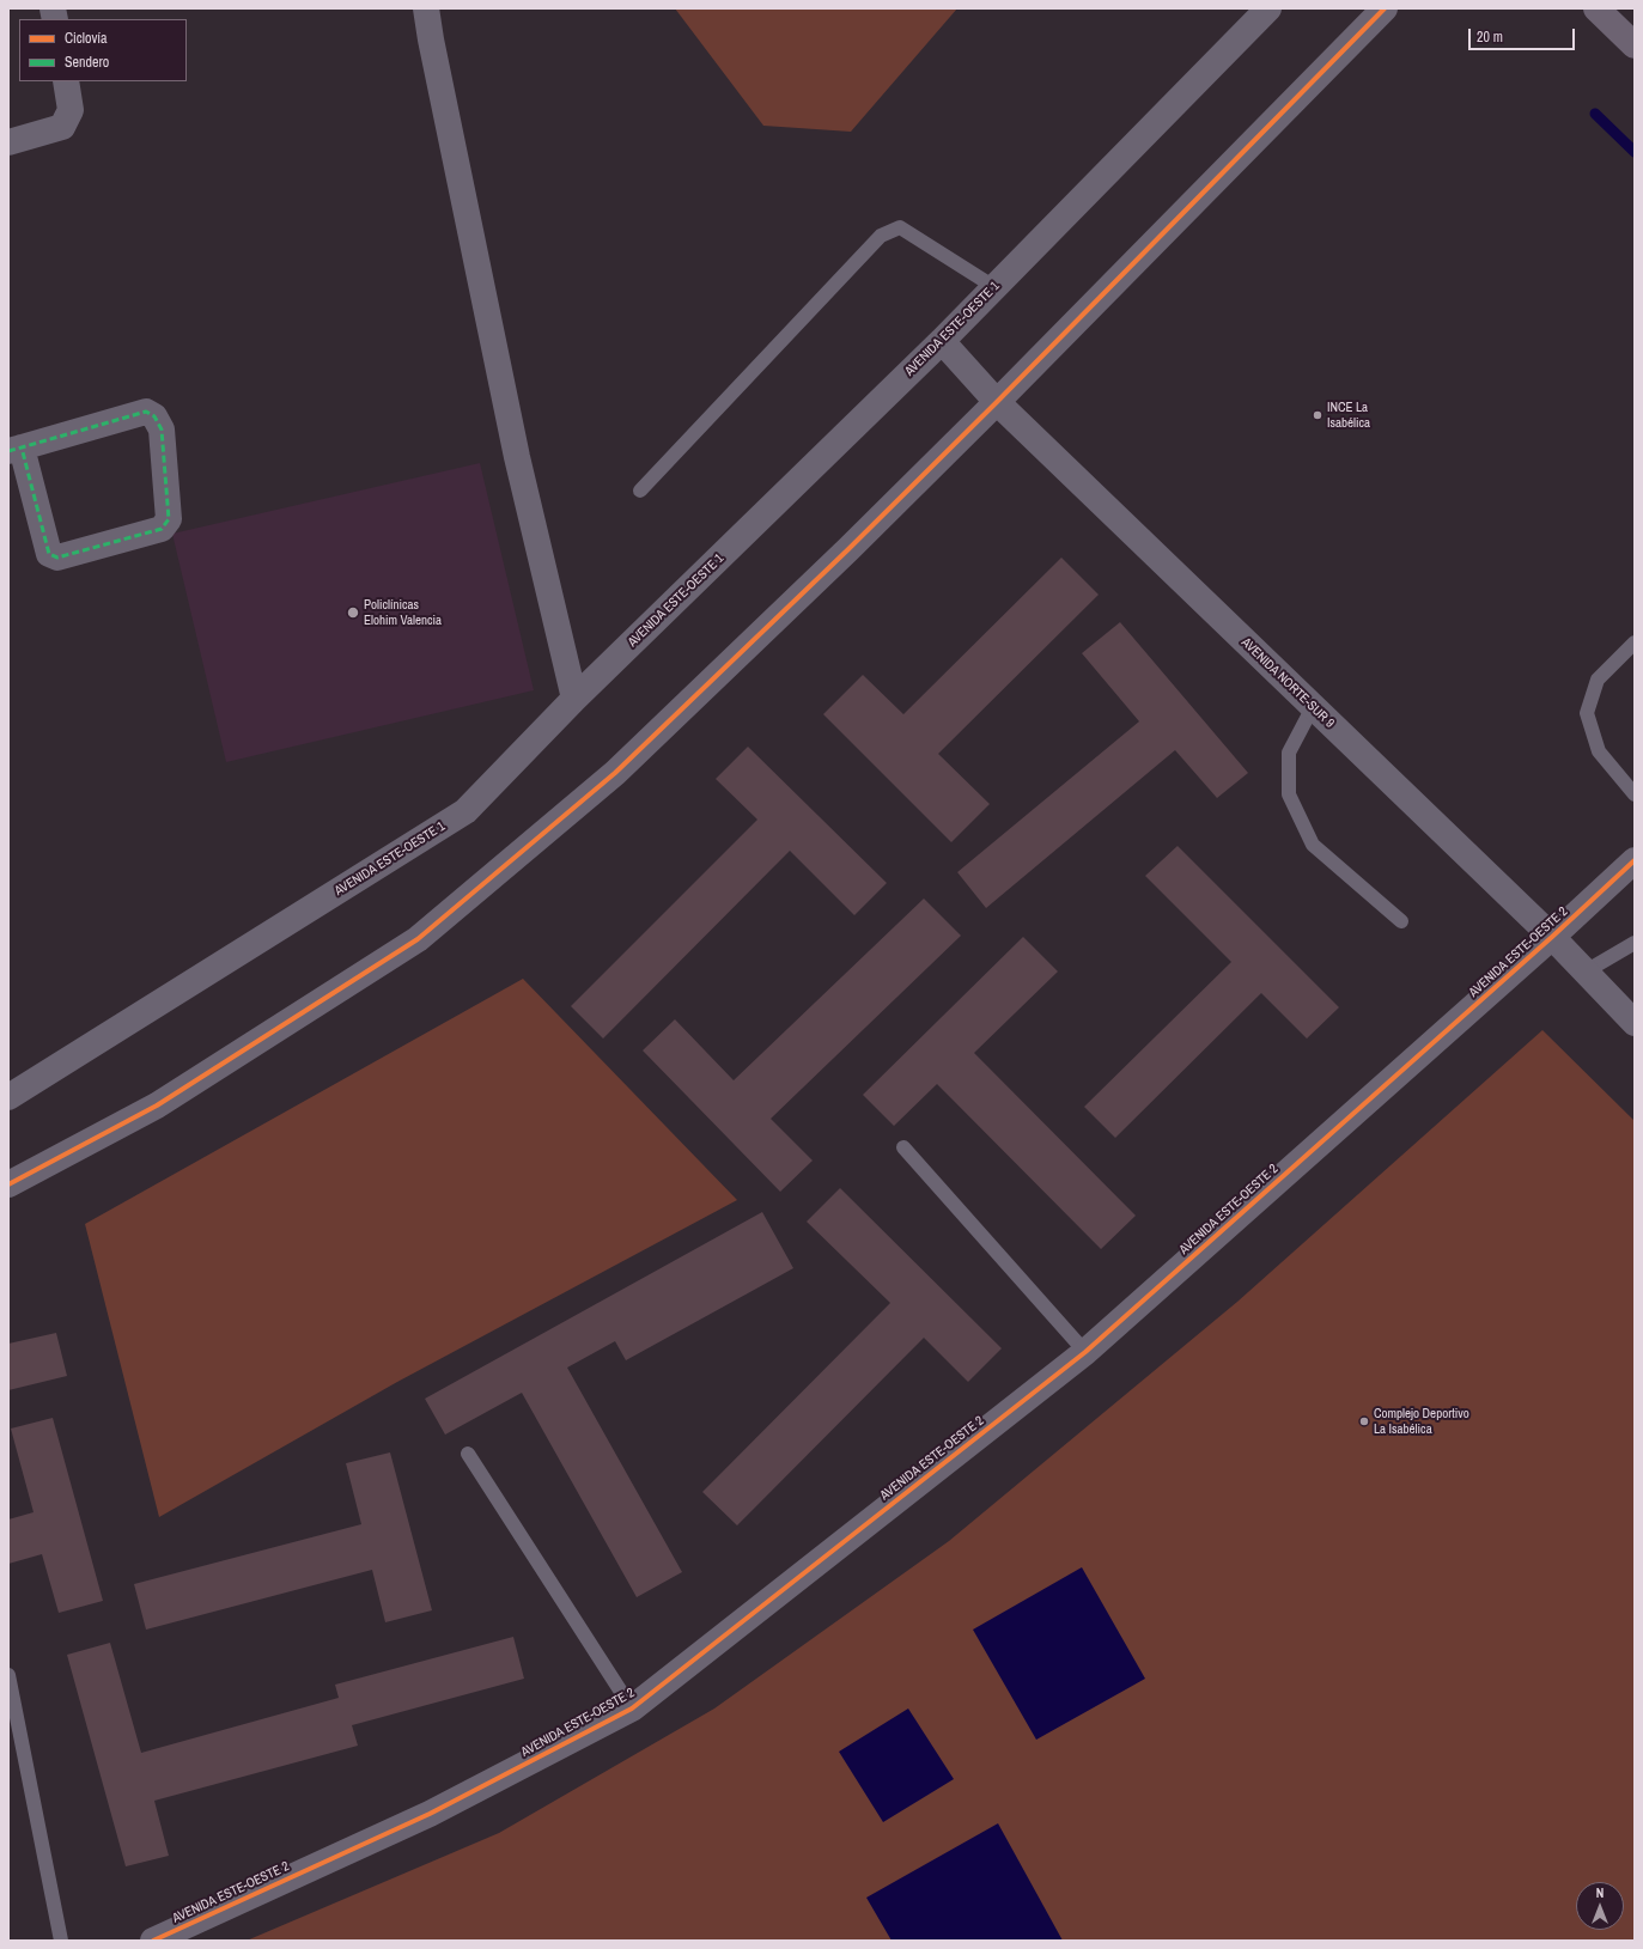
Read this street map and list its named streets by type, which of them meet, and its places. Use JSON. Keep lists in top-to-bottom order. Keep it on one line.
{"streets":{"street":["AVENIDA ESTE-OESTE 1","AVENIDA NORTE-SUR 9","AVENIDA ESTE-OESTE 2"]},"crossings":[["AVENIDA ESTE-OESTE 1","AVENIDA NORTE-SUR 9"],["AVENIDA NORTE-SUR 9","AVENIDA ESTE-OESTE 2"]],"places":["INCE La Isabélica","Policlínicas Elohim Valencia","Complejo Deportivo La Isabélica"],"legend":["Ciclovía","Sendero"],"scale_bar":"20 m","north":"top"}
